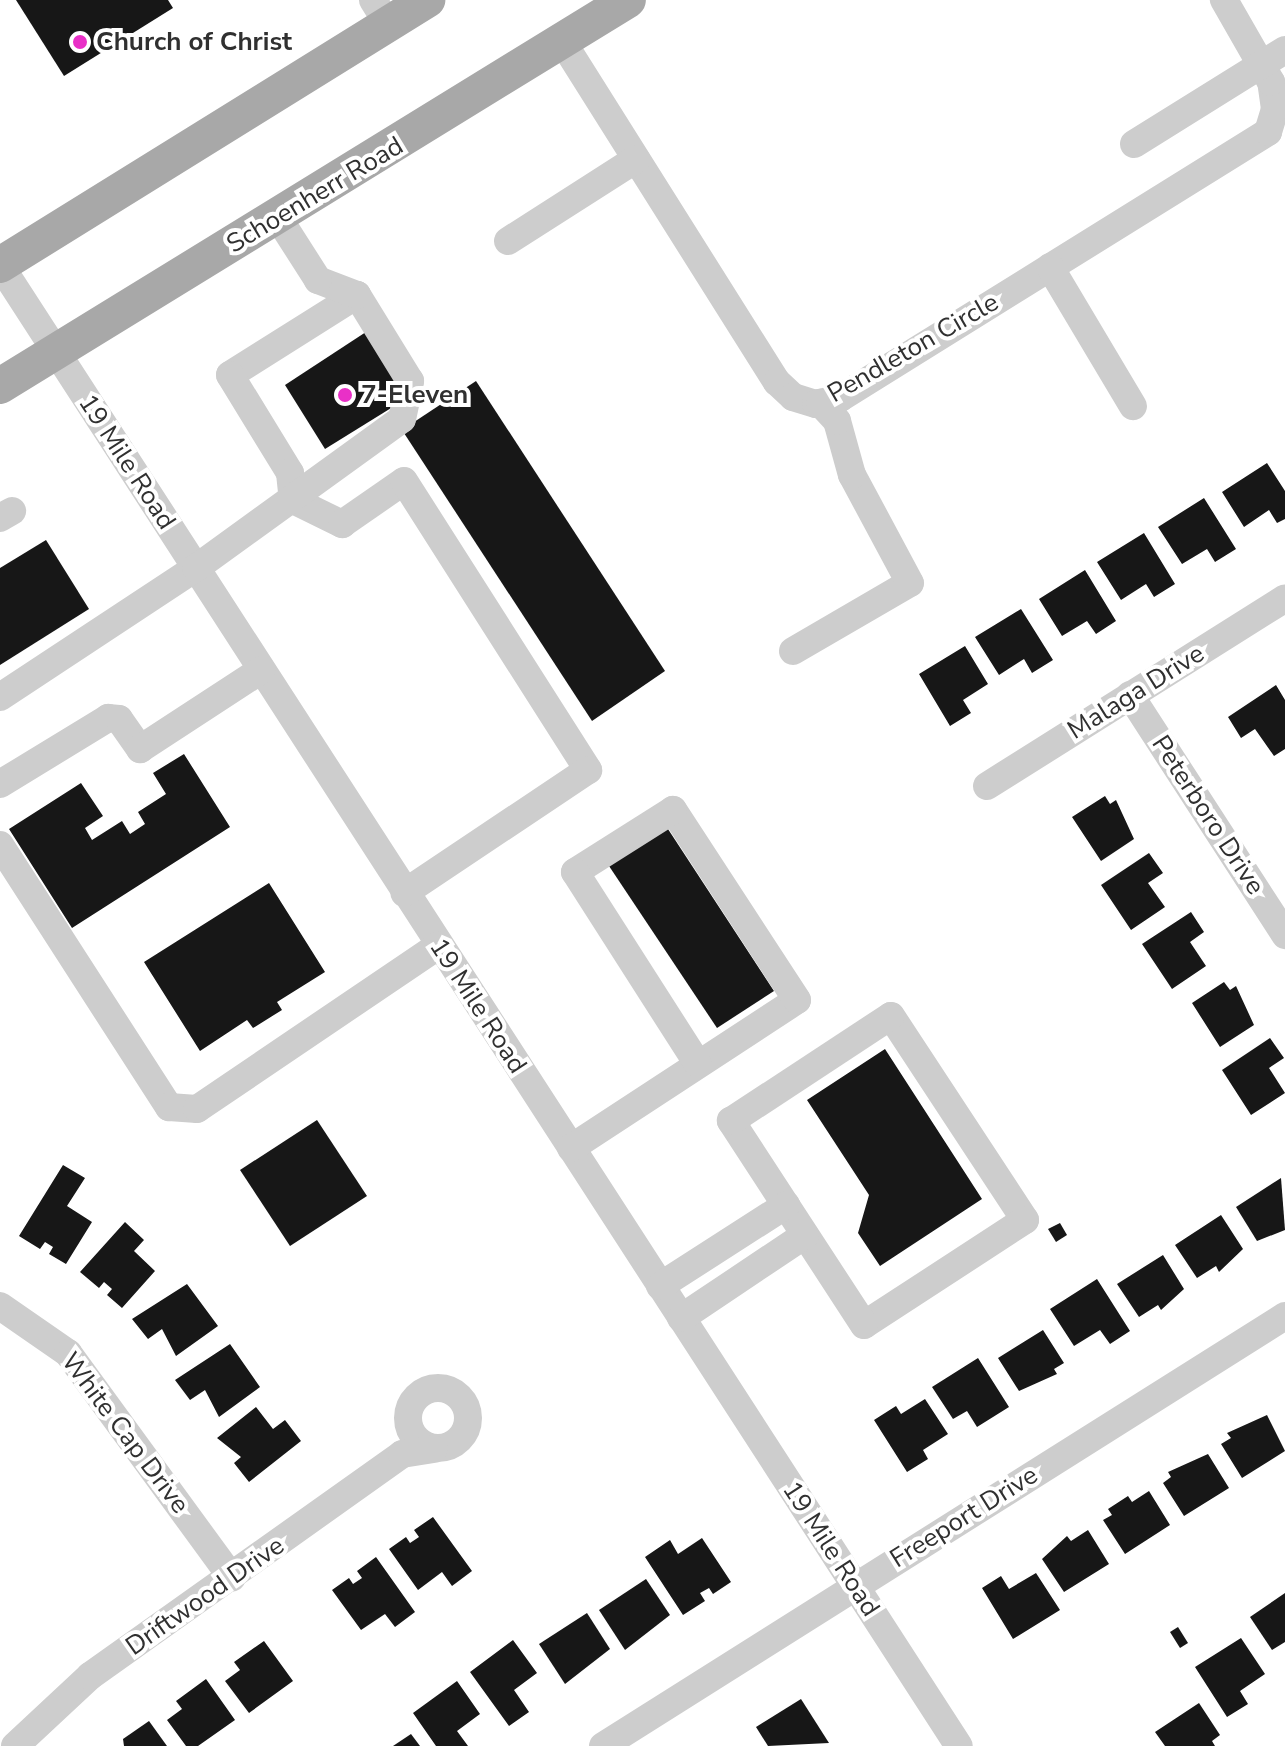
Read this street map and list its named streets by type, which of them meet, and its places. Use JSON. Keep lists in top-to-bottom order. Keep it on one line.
{"streets":{"main road":["Schoenherr Road"],"street":["Pendleton Circle","19 Mile Road","Malaga Drive","Peterboro Drive","White Cap Drive","Freeport Drive","Driftwood Drive"]},"crossings":[["Schoenherr Road","Pendleton Circle"],["Schoenherr Road","19 Mile Road"],["19 Mile Road","Freeport Drive"],["Malaga Drive","Peterboro Drive"],["White Cap Drive","Driftwood Drive"]],"places":["Church of Christ","7-Eleven"]}
